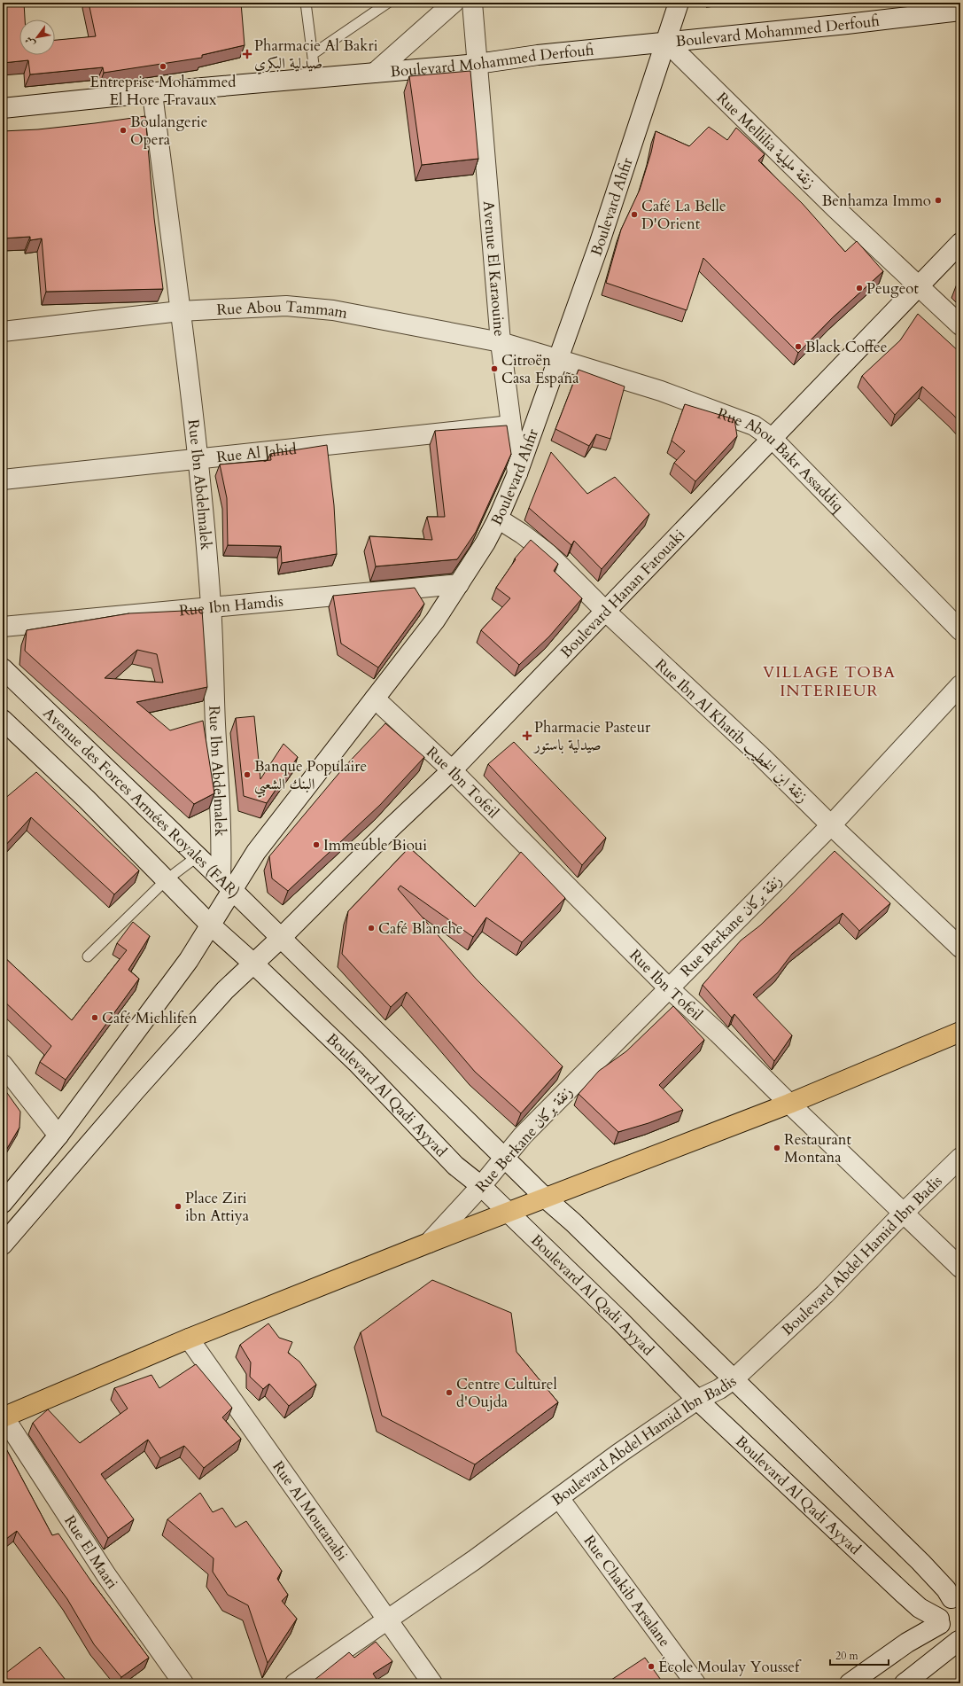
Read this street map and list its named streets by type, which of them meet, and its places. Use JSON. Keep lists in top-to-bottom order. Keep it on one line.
{"streets":{"street":["Boulevard Mohammed Derfoufi","Rue Mellilia زنقة مليلية","Boulevard Ahfir","Avenue El Karaouine","Rue Abou Tammam","Rue Al Jahid","Rue Abou Bakr Assaddiq","Rue Ibn Abdelmalek","Boulevard Hanan Fatouaki","Rue Ibn Hamdis","Rue Ibn Al Khatib زنقة ابن الخطيب","Rue Ibn Tofeil","Avenue des Forces Armées Royales (FAR)","Rue Berkane زنقة بركان","Boulevard Al Qadi Ayyad","Boulevard Abdel Hamid Ibn Badis","Rue Al Moutanabi","Rue El Maari","Rue Chakib Arsalane"]},"crossings":[["Boulevard Mohammed Derfoufi","Rue Mellilia زنقة مليلية"],["Boulevard Mohammed Derfoufi","Boulevard Ahfir"],["Boulevard Mohammed Derfoufi","Avenue El Karaouine"],["Boulevard Mohammed Derfoufi","Rue Ibn Abdelmalek"],["Rue Mellilia زنقة مليلية","Boulevard Ahfir"],["Rue Mellilia زنقة مليلية","Boulevard Hanan Fatouaki"],["Boulevard Ahfir","Avenue El Karaouine"],["Boulevard Ahfir","Rue Abou Tammam"],["Boulevard Ahfir","Rue Abou Bakr Assaddiq"],["Boulevard Ahfir","Rue Ibn Abdelmalek"],["Boulevard Ahfir","Rue Ibn Hamdis"],["Boulevard Ahfir","Rue Ibn Al Khatib زنقة ابن الخطيب"],["Boulevard Ahfir","Rue Ibn Tofeil"],["Boulevard Ahfir","Avenue des Forces Armées Royales (FAR)"],["Avenue El Karaouine","Rue Abou Tammam"],["Avenue El Karaouine","Rue Al Jahid"],["Rue Abou Tammam","Rue Abou Bakr Assaddiq"],["Rue Abou Tammam","Rue Ibn Abdelmalek"],["Rue Al Jahid","Rue Ibn Abdelmalek"],["Rue Abou Bakr Assaddiq","Boulevard Hanan Fatouaki"],["Rue Ibn Abdelmalek","Rue Ibn Hamdis"],["Rue Ibn Abdelmalek","Avenue des Forces Armées Royales (FAR)"],["Boulevard Hanan Fatouaki","Rue Ibn Al Khatib زنقة ابن الخطيب"],["Boulevard Hanan Fatouaki","Rue Ibn Tofeil"],["Boulevard Hanan Fatouaki","Avenue des Forces Armées Royales (FAR)"],["Boulevard Hanan Fatouaki","Boulevard Al Qadi Ayyad"],["Rue Ibn Al Khatib زنقة ابن الخطيب","Rue Berkane زنقة بركان"],["Rue Ibn Tofeil","Rue Berkane زنقة بركان"],["Rue Ibn Tofeil","Boulevard Abdel Hamid Ibn Badis"],["Rue Berkane زنقة بركان","Boulevard Al Qadi Ayyad"],["Boulevard Al Qadi Ayyad","Boulevard Abdel Hamid Ibn Badis"],["Boulevard Abdel Hamid Ibn Badis","Rue Al Moutanabi"],["Boulevard Abdel Hamid Ibn Badis","Rue Chakib Arsalane"]],"districts":["VILLAGE TOBA INTERIEUR"],"places":{"health":["Pharmacie Al Bakri صيدلية البكري","Pharmacie Pasteur صيدلية باستور"],"other":["Entreprise Mohammed El Hore Travaux","Boulangerie Opera","Benhamza Immo","Café La Belle D'Orient","Peugeot","Black Coffee","Citroën Casa España","Banque Populaire البنك الشعبي","Immeuble Bioui","Café Blanche","Café Michlifen","Restaurant Montana","Place Ziri ibn Attiya","Centre Culturel d'Oujda","École Moulay Youssef"]},"scale_bar":"20 m","north":"bottom left"}
